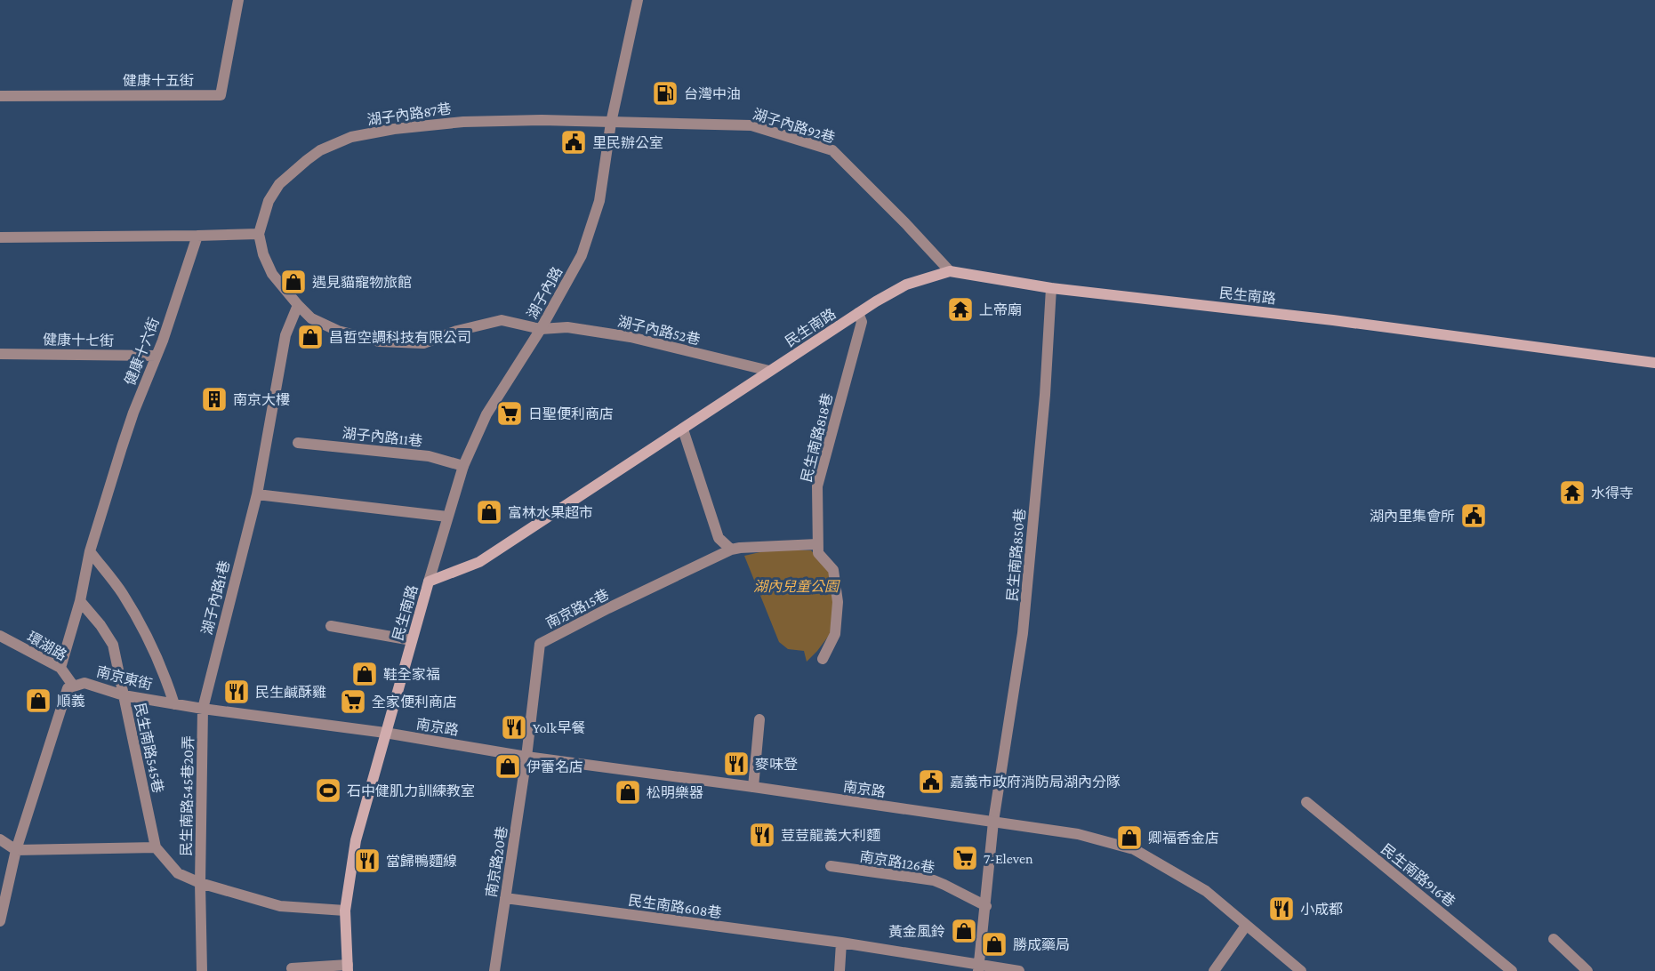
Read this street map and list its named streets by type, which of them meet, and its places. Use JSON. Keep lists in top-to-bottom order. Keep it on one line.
{"streets":{"main road":["民生南路"],"street":["健康十五街","湖子內路87巷","湖子內路92巷","湖子內路","湖子內路52巷","健康十七街","健康十六街","湖子內路11巷","民生南路818巷","民生南路850巷","湖子內路1巷","南京路15巷","環湖路","南京東街","南京路","民生南路545巷","民生南路545巷20弄","南京路20巷","南京路126巷","民生南路916巷","民生南路608巷"]},"crossings":[["湖子內路87巷","湖子內路92巷"],["湖子內路87巷","湖子內路"],["湖子內路87巷","湖子內路52巷"],["湖子內路92巷","湖子內路"],["湖子內路92巷","民生南路"],["湖子內路","民生南路"],["湖子內路","湖子內路52巷"],["湖子內路","湖子內路11巷"],["民生南路","湖子內路52巷"],["民生南路","民生南路818巷"],["民生南路","民生南路850巷"],["民生南路","南京東街"],["民生南路","南京路"],["民生南路","民生南路545巷"],["湖子內路52巷","湖子內路1巷"],["健康十七街","健康十六街"],["健康十六街","環湖路"],["健康十六街","民生南路545巷"],["民生南路818巷","南京路15巷"],["民生南路850巷","南京路"],["湖子內路1巷","南京東街"],["湖子內路1巷","民生南路545巷20弄"],["南京路15巷","南京路"],["南京路15巷","南京路20巷"],["環湖路","南京東街"],["南京東街","南京路"],["南京東街","民生南路545巷"],["南京東街","民生南路545巷20弄"],["南京路","南京路20巷"],["民生南路545巷","民生南路545巷20弄"],["南京路20巷","民生南路608巷"]],"parks":["湖內兒童公園"],"places":{"fuel station":["台灣中油"],"public building":["里民辦公室","湖內里集會所","嘉義市政府消防局湖內分隊"],"shop":["遇見貓寵物旅館","昌哲空調科技有限公司","富林水果超市","鞋全家福","順義","伊蕾名店","松明樂器","卿福香金店","黃金風鈴","勝成藥局"],"temple":["上帝廟","水得寺"],"building":["南京大樓"],"supermarket":["日聖便利商店","全家便利商店","7-Eleven"],"restaurant":["民生鹹酥雞","Yolk早餐","麥味登","荳荳龍義大利麵","當歸鴨麵線","小成都"],"sports":["石中健肌力訓練教室"]}}
